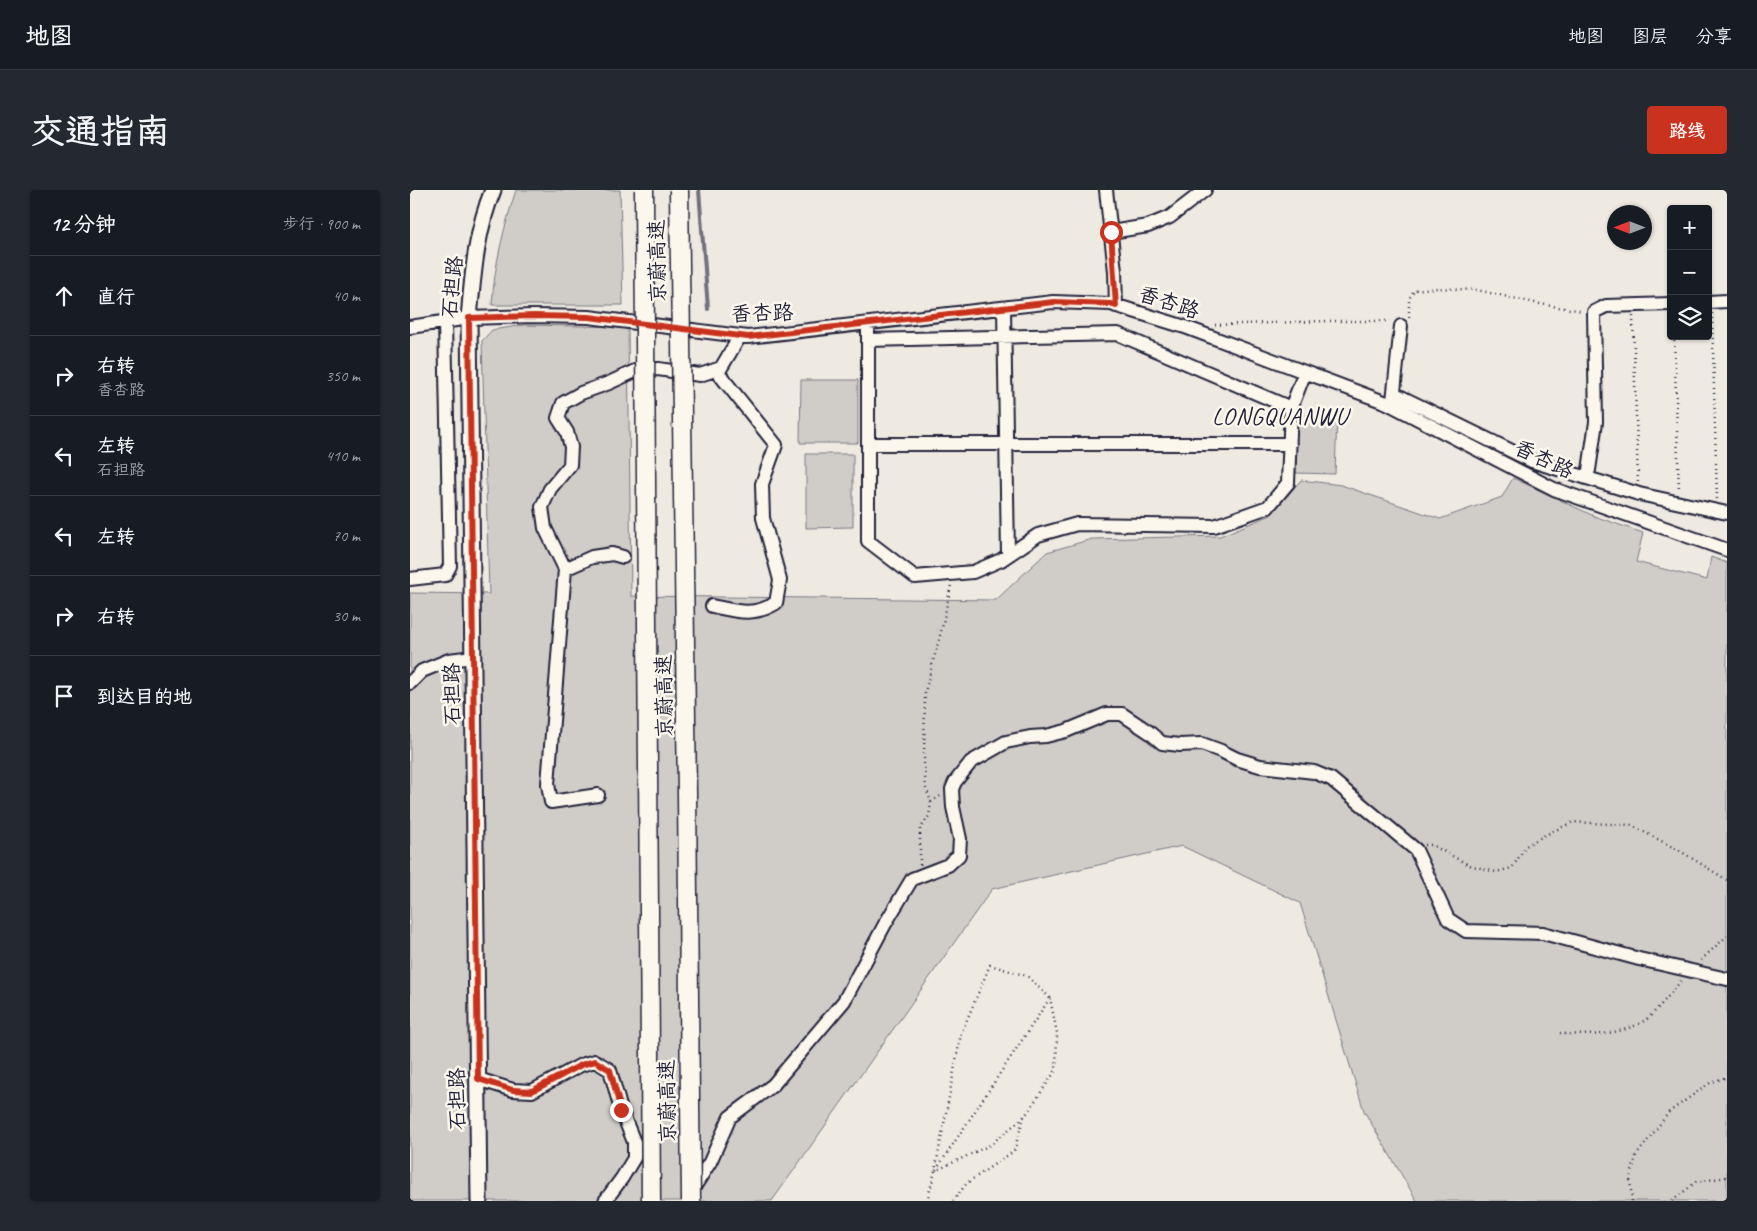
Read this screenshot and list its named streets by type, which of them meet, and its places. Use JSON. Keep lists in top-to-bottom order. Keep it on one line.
{"streets":{"highway":["京蔚高速"],"main road":["石担路"],"street":["香杏路"]},"crossings":[["石担路","香杏路"]],"districts":["LONGQUANWU"],"north":"left","page":{"header":"地图","nav":["地图","图层","分享"],"buttons":"路线","title":"交通指南","heading":["12 分钟","步行 · 900 m"],"map_buttons":["+","−"],"list":[["直行","40 m"],["右转","香杏路","350 m"],["左转","石担路","410 m"],["左转","70 m"],["右转","30 m"],"到达目的地"]}}
